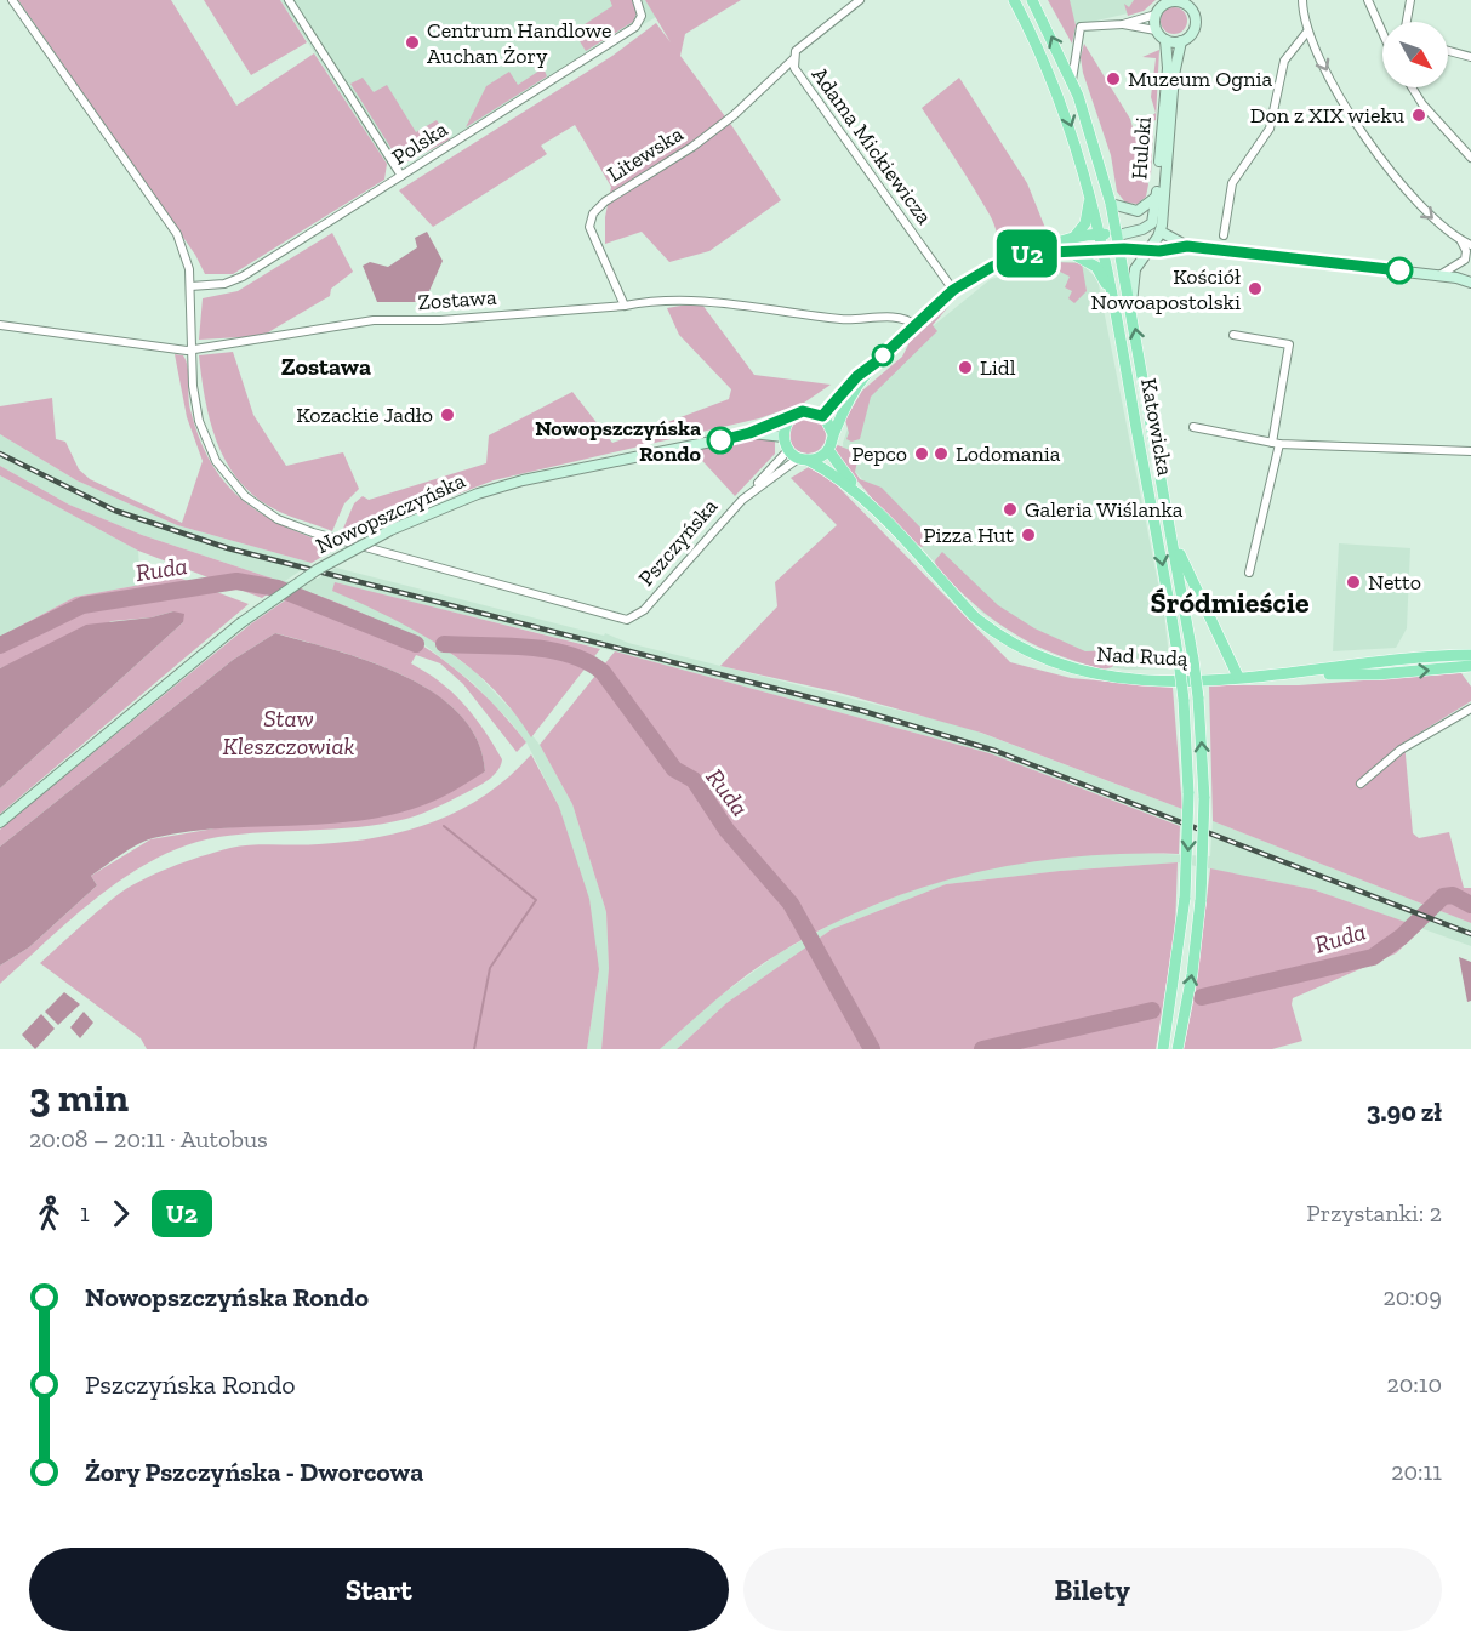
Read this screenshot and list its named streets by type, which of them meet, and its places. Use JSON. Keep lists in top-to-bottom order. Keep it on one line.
{"streets":{"main road":["Katowicka","Nad Rudą"],"street":["Polska","Adama Mickiewicza","Huloki","Litewska","Zostawa","Nowopszczyńska","Pszczyńska"]},"crossings":[["Adama Mickiewicza","Litewska"],["Huloki","Katowicka"],["Litewska","Zostawa"],["Zostawa","Pszczyńska"],["Nowopszczyńska","Pszczyńska"],["Nowopszczyńska","Nad Rudą"],["Pszczyńska","Nad Rudą"]],"districts":["Zostawa","Śródmieście"],"water":["Ruda","Staw Kleszczowiak"],"places":["Centrum Handlowe Auchan Żory","Muzeum Ognia","Don z XIX wieku","Kościół Nowoapostolski","Lidl","Kozackie Jadło","Nowopszczyńska Rondo","Pepco","Lodomania","Galeria Wiślanka","Pizza Hut","Netto"],"lines":["bus line U2"],"north":"bottom right","page":{"on_map":"U2","heading":["3 min","20:08 – 20:11 · Autobus","3.90 zł"],"legs":["1","U2","Przystanki: 2"],"list":[{"name":"Nowopszczyńska Rondo","value":"20:09"},{"name":"Pszczyńska Rondo","value":"20:10"},{"name":"Żory Pszczyńska - Dworcowa","value":"20:11"}],"buttons":["Start","Bilety"]}}
